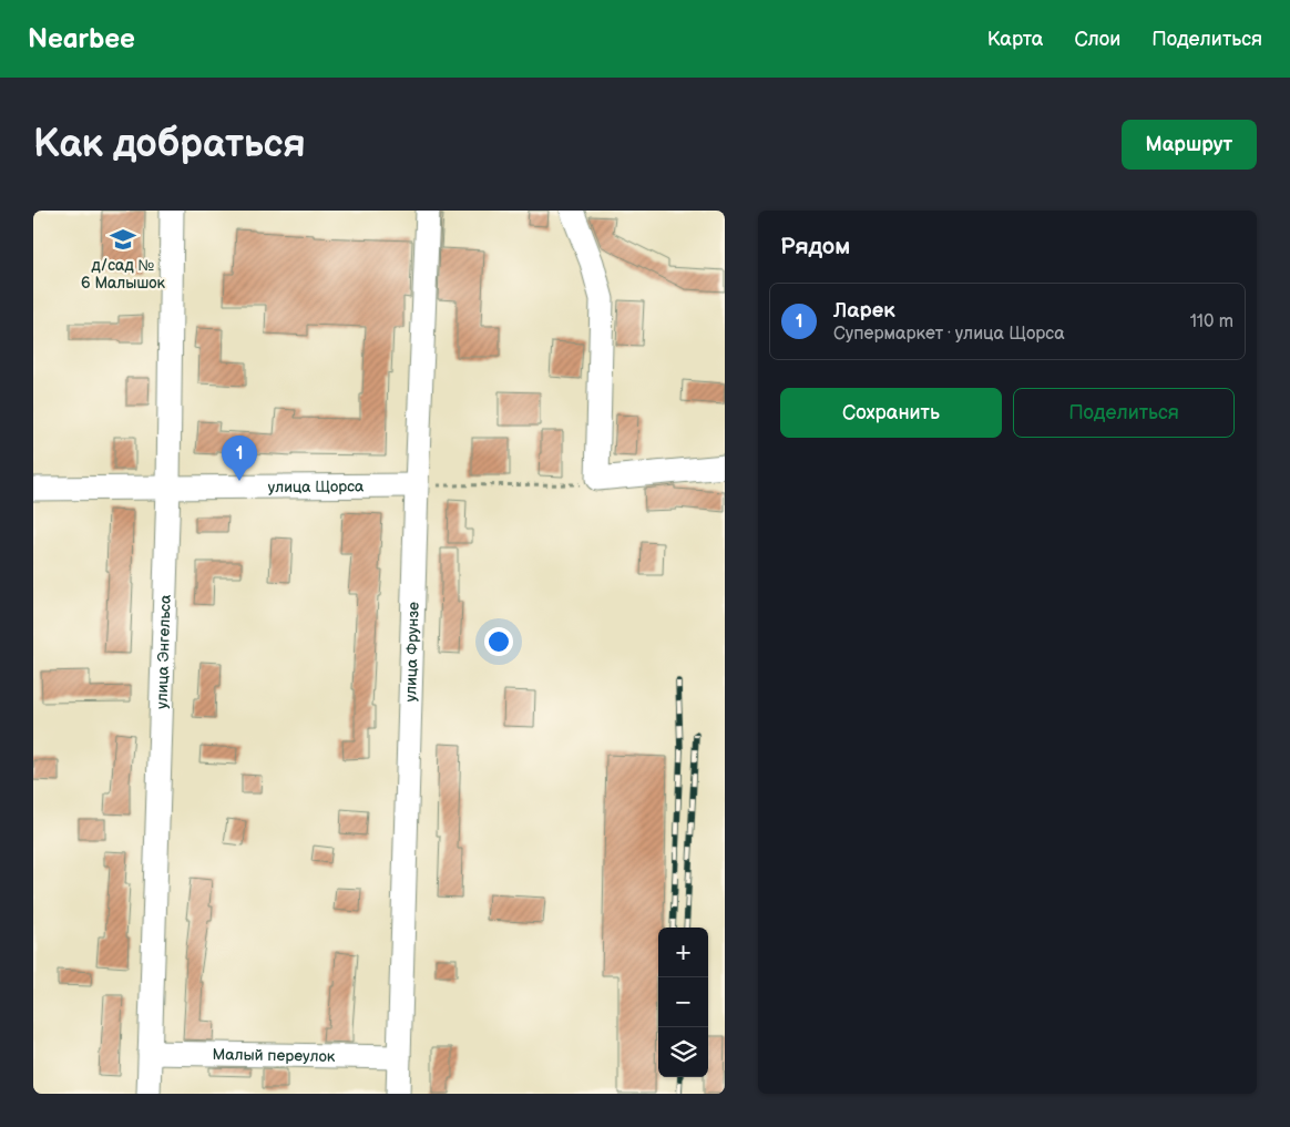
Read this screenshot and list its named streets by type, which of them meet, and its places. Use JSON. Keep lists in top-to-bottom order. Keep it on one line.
{"streets":{"street":["улица Щорса","улица Фрунзе","улица Энгельса","Малый переулок"]},"crossings":[["улица Щорса","улица Фрунзе"],["улица Щорса","улица Энгельса"],["улица Фрунзе","Малый переулок"],["улица Энгельса","Малый переулок"]],"places":{"school or university":["д/сад № 6 Малышок"]},"page":{"header":"Nearbee","nav":["Карта","Слои","Поделиться"],"buttons":["Маршрут",["Сохранить","Поделиться"]],"title":"Как добраться","heading":"Рядом","list":[{"mark":"1","name":"Ларек","note":"Супермаркет · улица Щорса","value":"110 m"}],"pins":"1","map_buttons":["+","−"]}}
